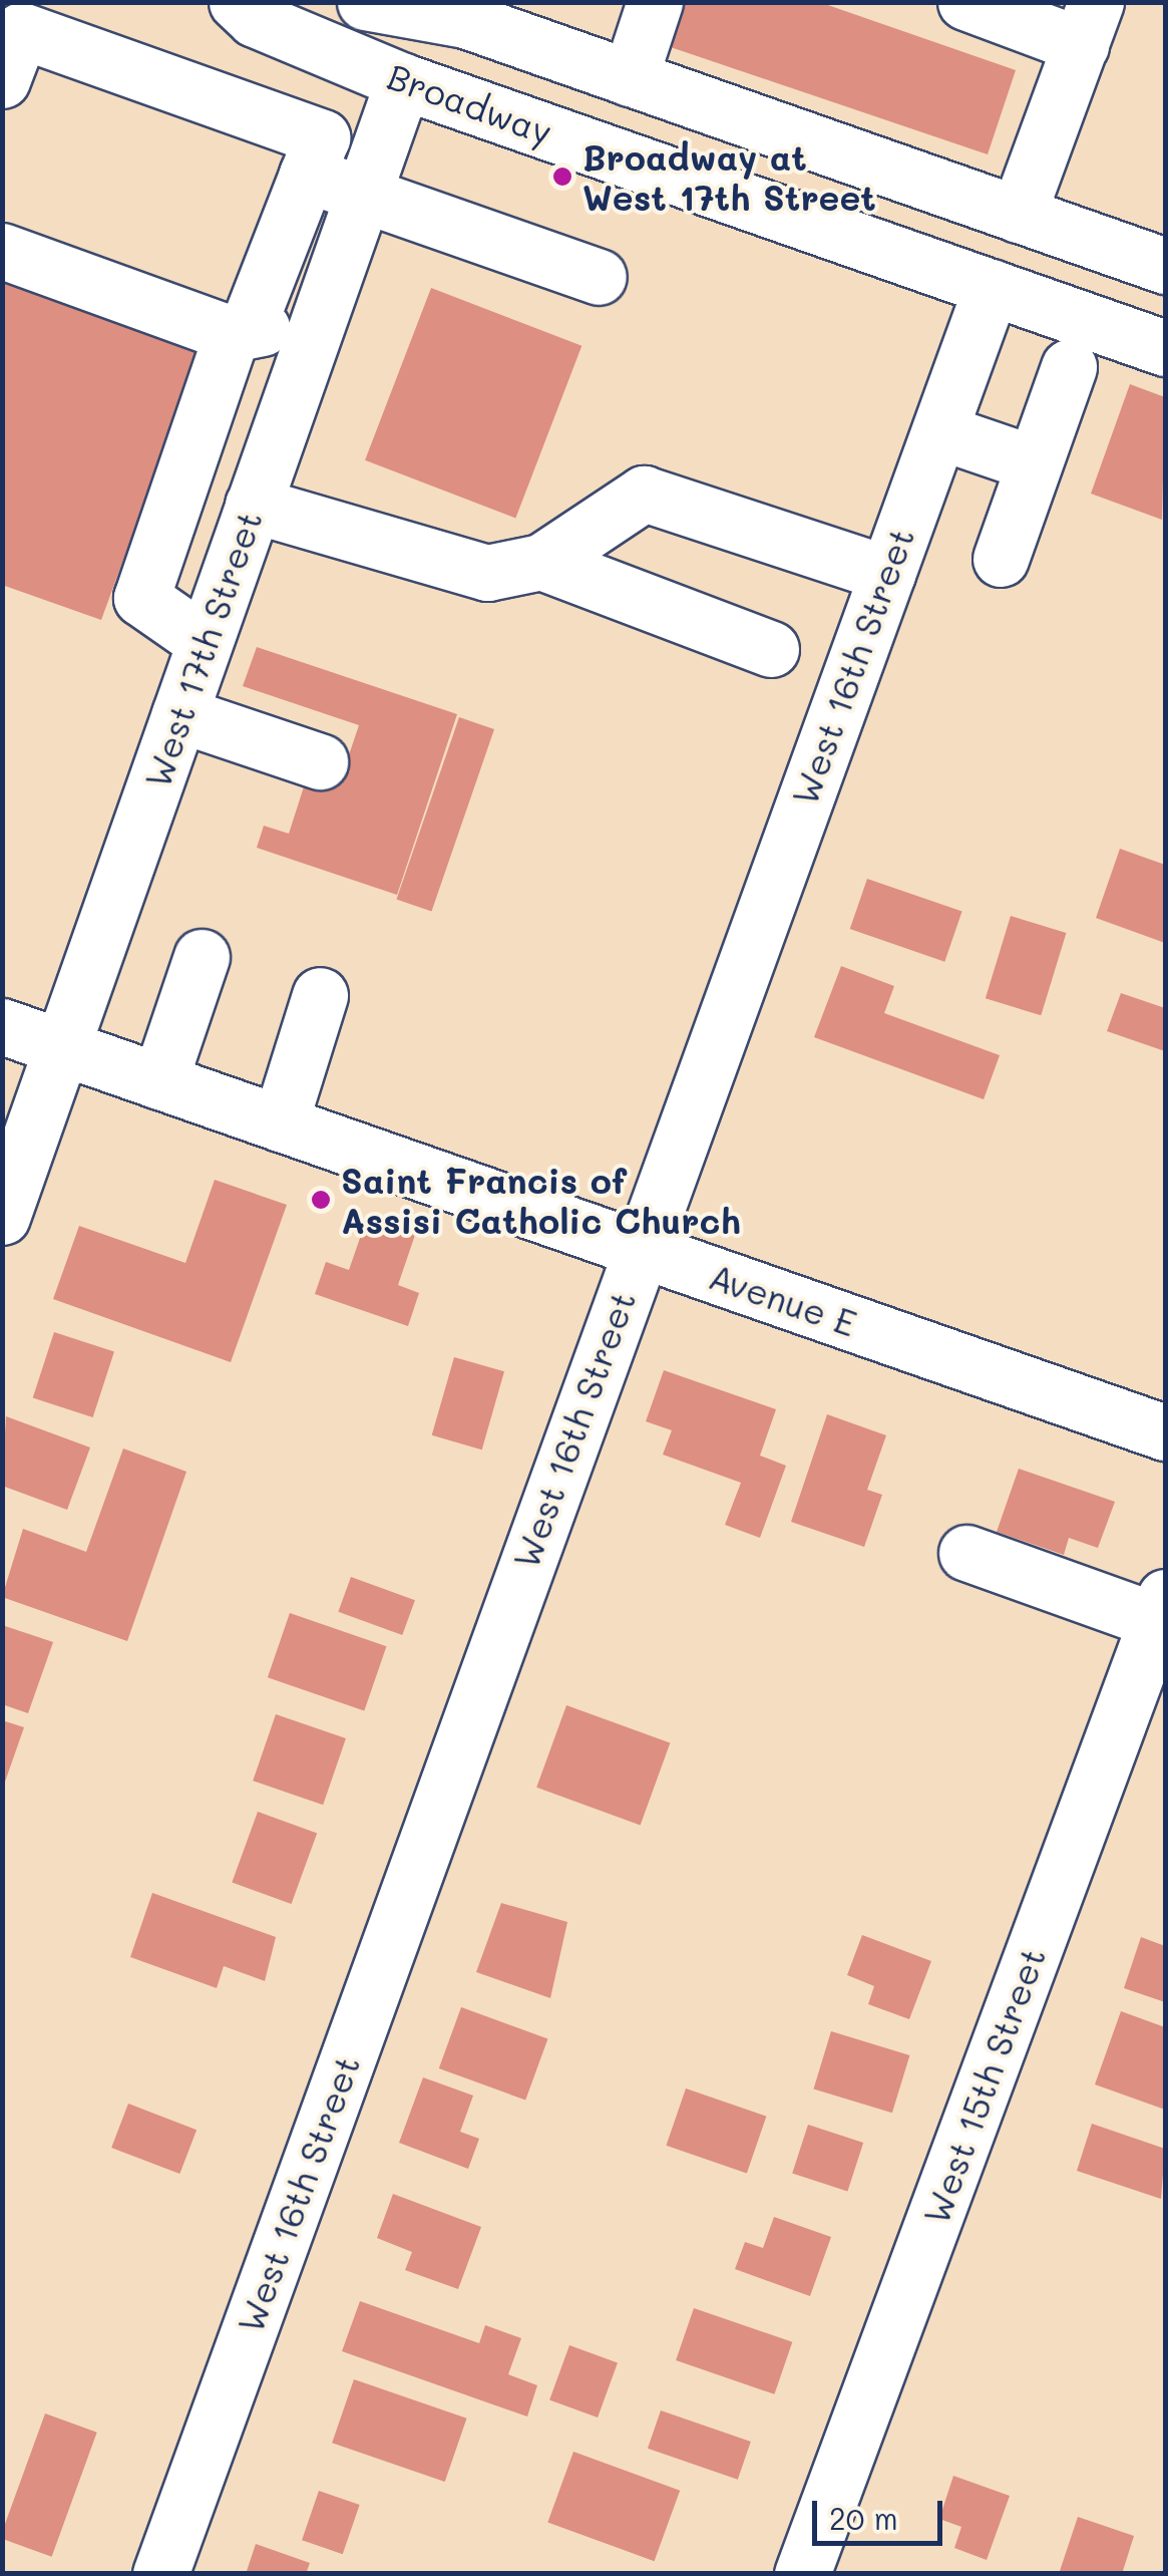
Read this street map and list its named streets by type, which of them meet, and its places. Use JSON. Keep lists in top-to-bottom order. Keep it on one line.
{"streets":{"street":["Broadway","West 17th Street","West 16th Street","Avenue E","West 15th Street"]},"crossings":[["Broadway","West 17th Street"],["Broadway","West 16th Street"],["West 17th Street","Avenue E"],["West 16th Street","Avenue E"]],"places":["Broadway at West 17th Street","Saint Francis of Assisi Catholic Church"],"scale_bar":"20 m"}
